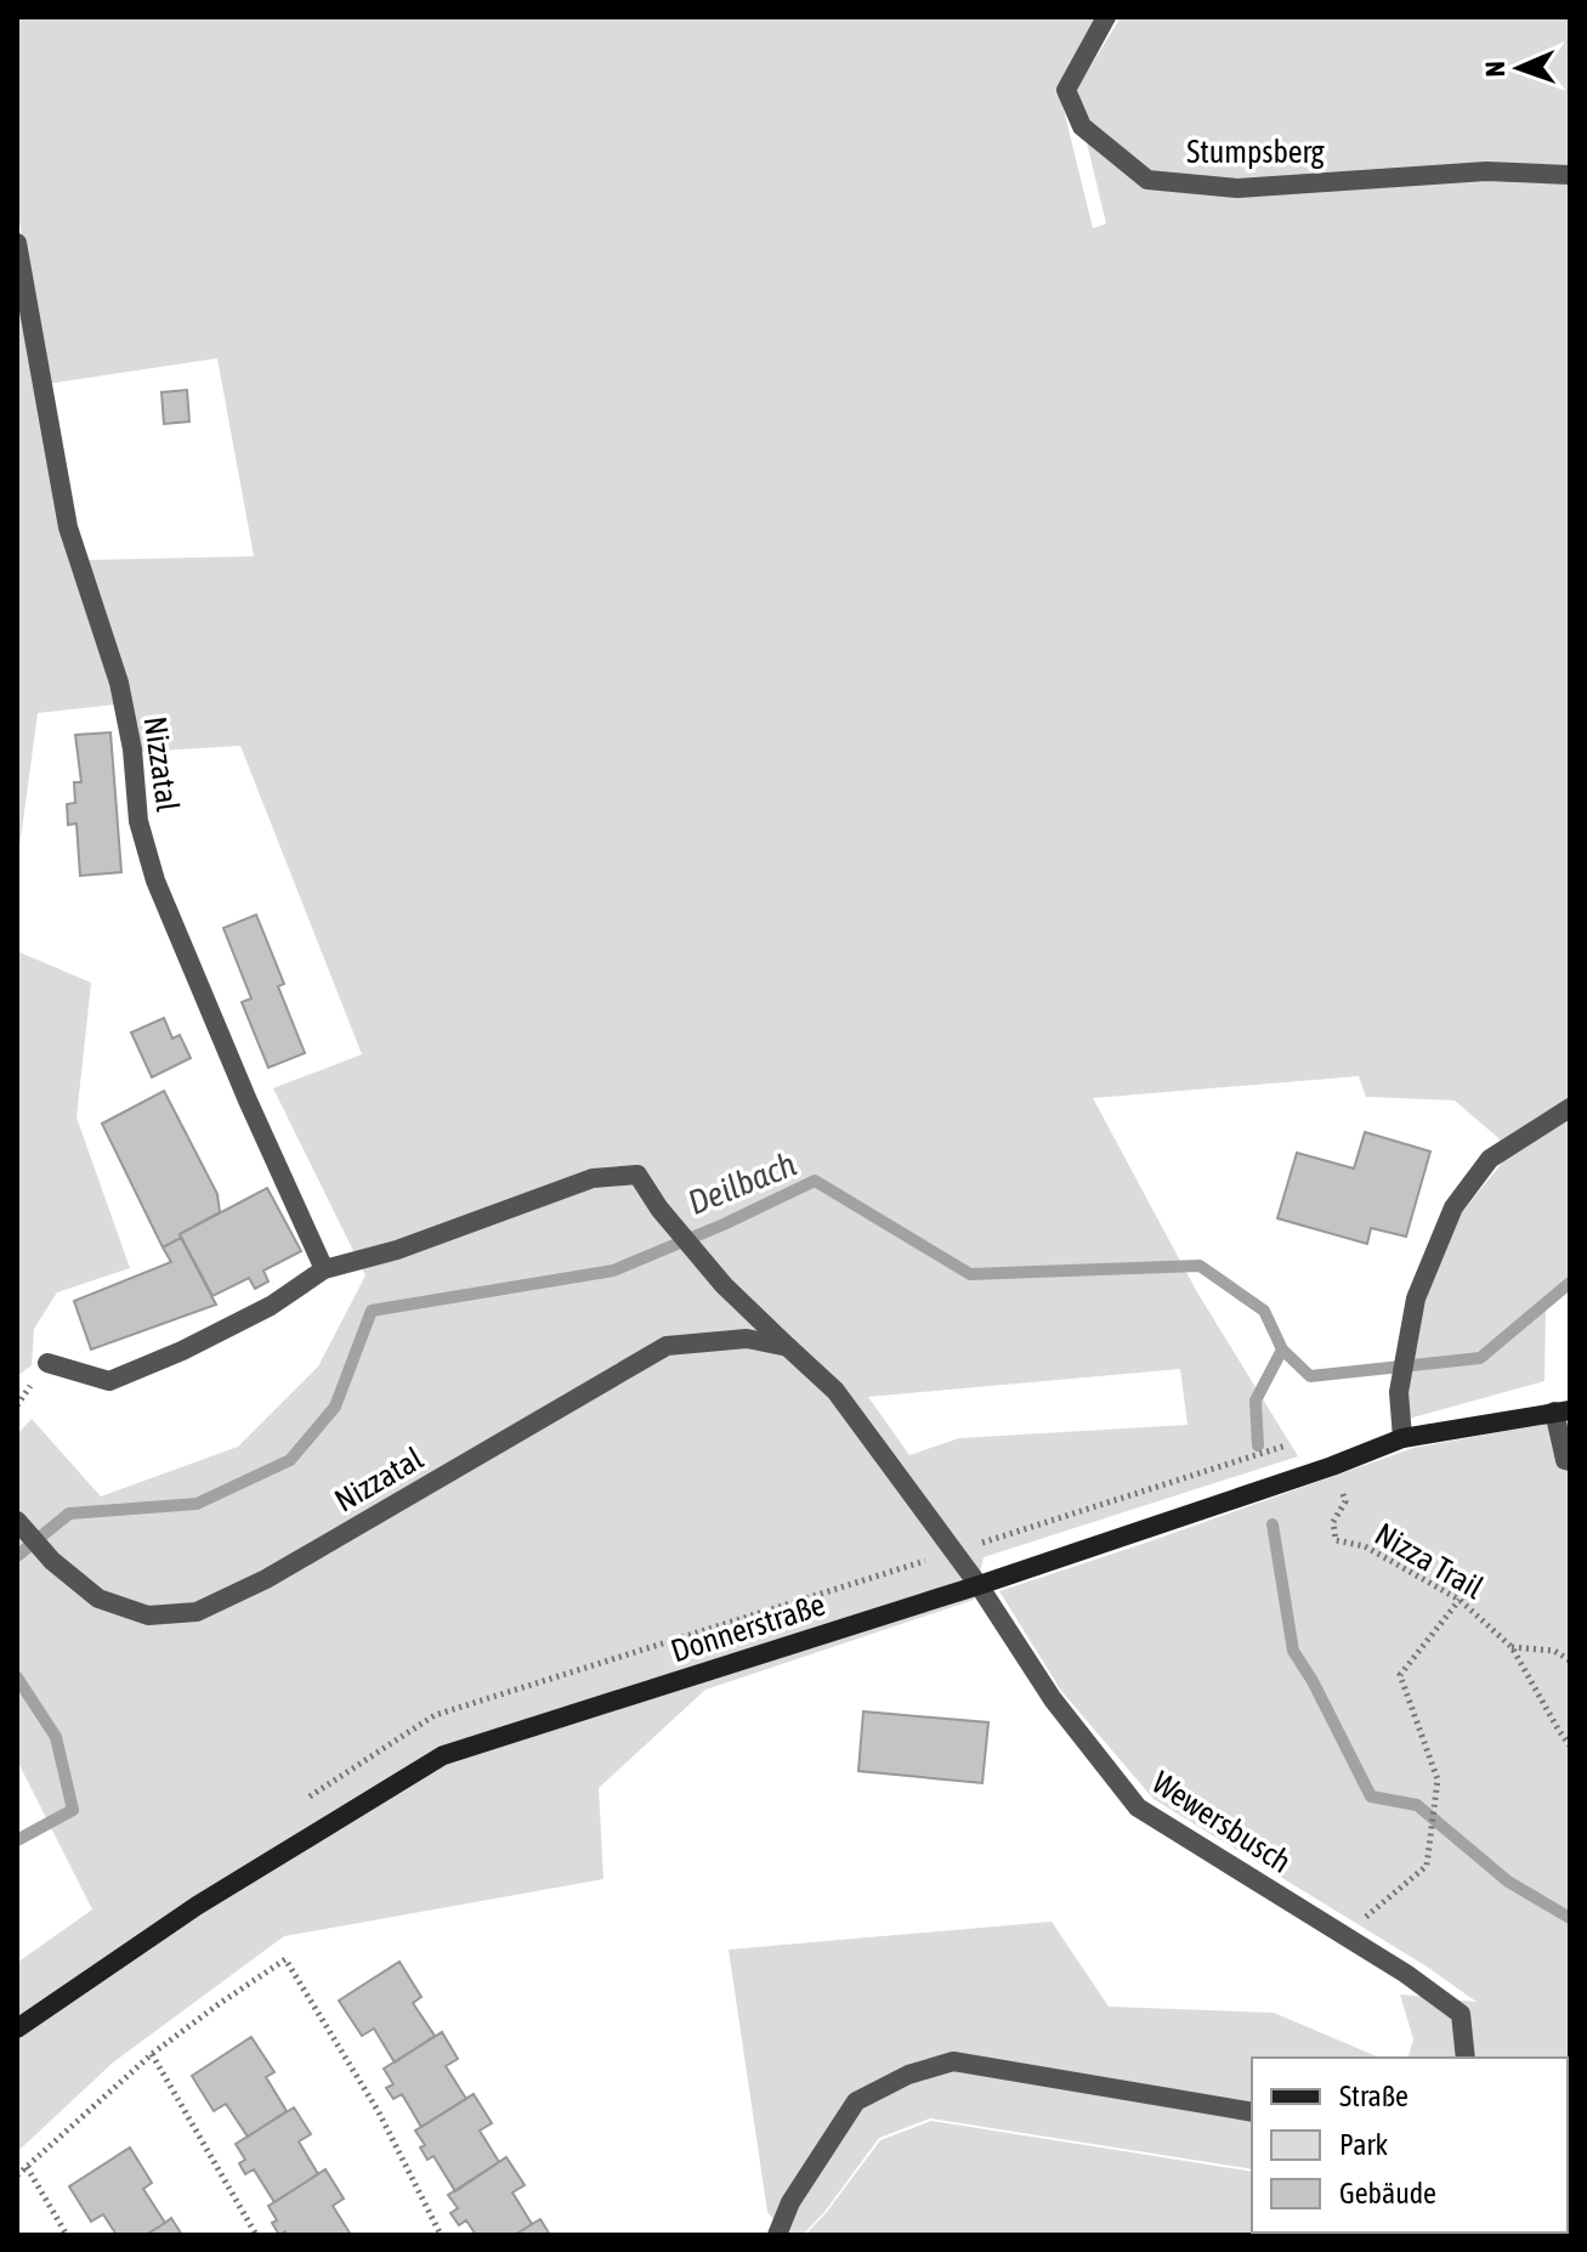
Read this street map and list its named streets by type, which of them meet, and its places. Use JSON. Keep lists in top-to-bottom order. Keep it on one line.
{"streets":{"main road":["Donnerstraße"],"street":["Stumpsberg","Nizzatal","Wewersbusch"],"path":["Nizza Trail"]},"crossings":[["Nizza Trail","Donnerstraße"],["Donnerstraße","Wewersbusch"]],"water":["Deilbach"],"legend":["Straße","Park","Gebäude"],"north":"left"}
